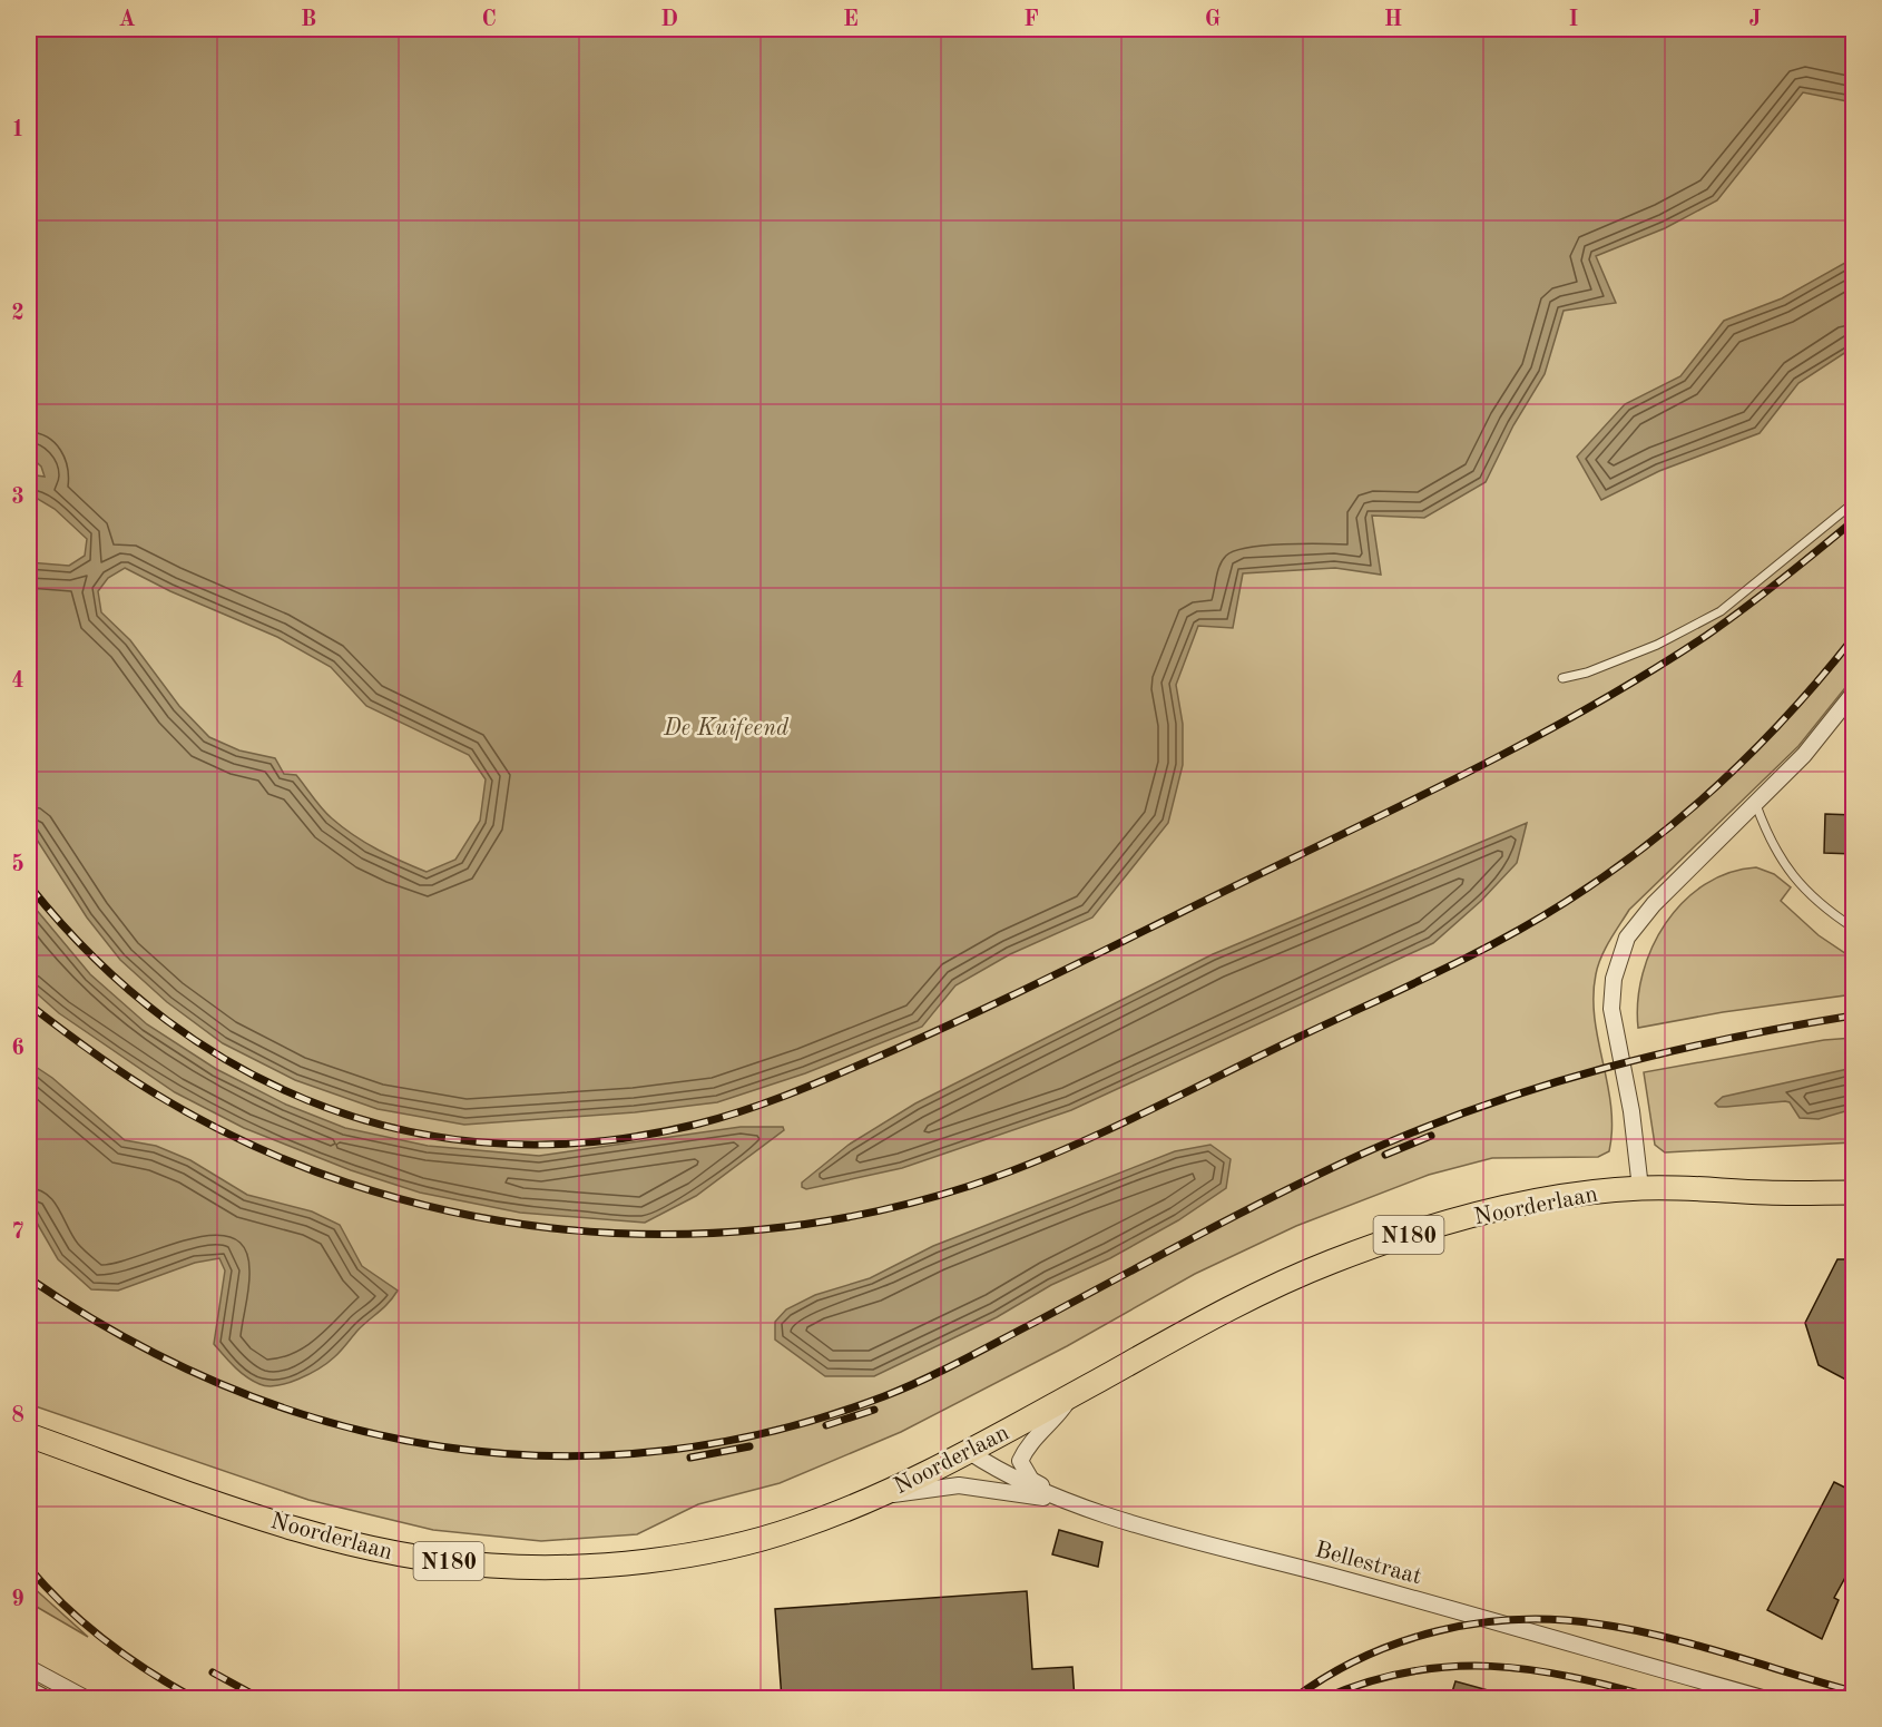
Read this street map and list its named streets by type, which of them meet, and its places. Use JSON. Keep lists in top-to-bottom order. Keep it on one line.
{"streets":{"main road":["Noorderlaan","N180"],"street":["Bellestraat"]},"crossings":[["Noorderlaan","Bellestraat"]],"parks":["De Kuifeend"],"grid":{"columns":["A","B","C","D","E","F","G","H","I","J"],"rows":["1","2","3","4","5","6","7","8","9"]}}
